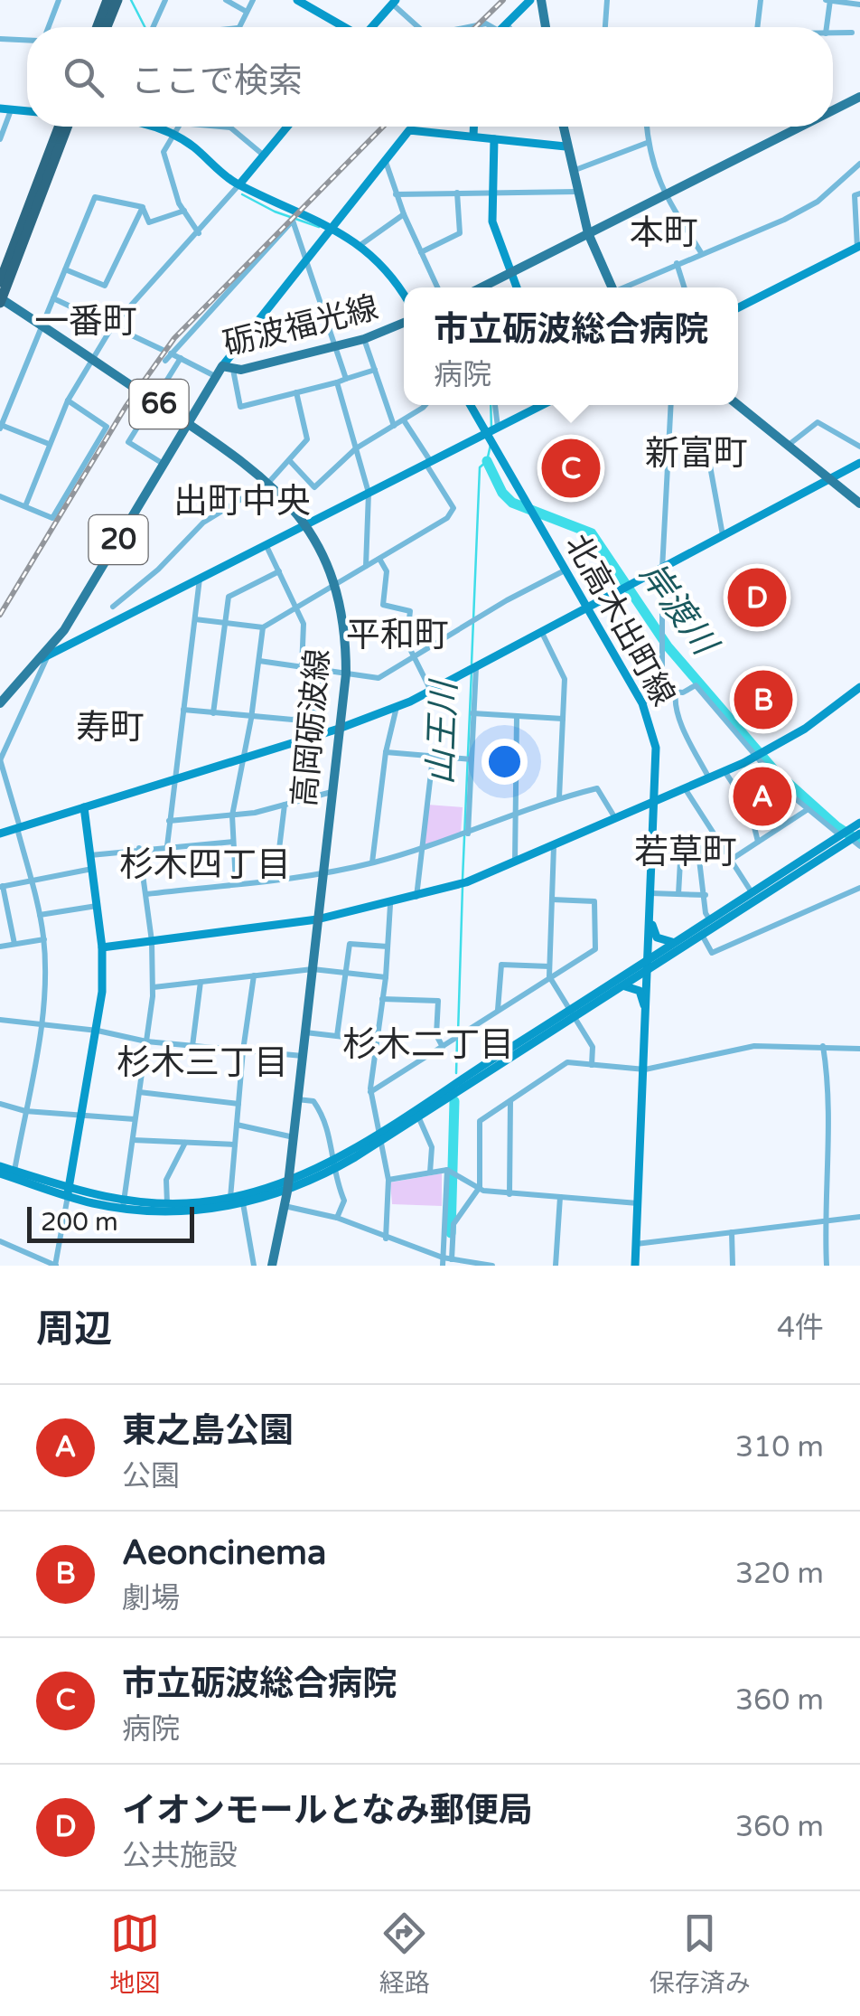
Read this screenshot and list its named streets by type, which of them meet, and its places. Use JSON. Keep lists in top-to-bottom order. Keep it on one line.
{"streets":{"main road":["砺波福光線","66","20","高岡砺波線"],"street":["北高木出町線"]},"crossings":[["砺波福光線","高岡砺波線"]],"districts":["本町","一番町","新富町","出町中央","平和町","寿町","若草町","杉木四丁目","杉木二丁目","杉木三丁目"],"water":["岸渡川","山王川"],"scale_bar":"200 m","page":{"search":"ここで検索","popup":["市立砺波総合病院","病院"],"pins":["C","D","B","A"],"scale":"200 m","heading":["周辺","4件"],"list":[{"mark":"A","name":"東之島公園","note":"公園","value":"310 m"},{"mark":"B","name":"Aeoncinema","note":"劇場","value":"320 m"},{"mark":"C","name":"市立砺波総合病院","note":"病院","value":"360 m"},{"mark":"D","name":"イオンモールとなみ郵便局","note":"公共施設","value":"360 m"}],"nav":["地図","経路","保存済み"]}}
